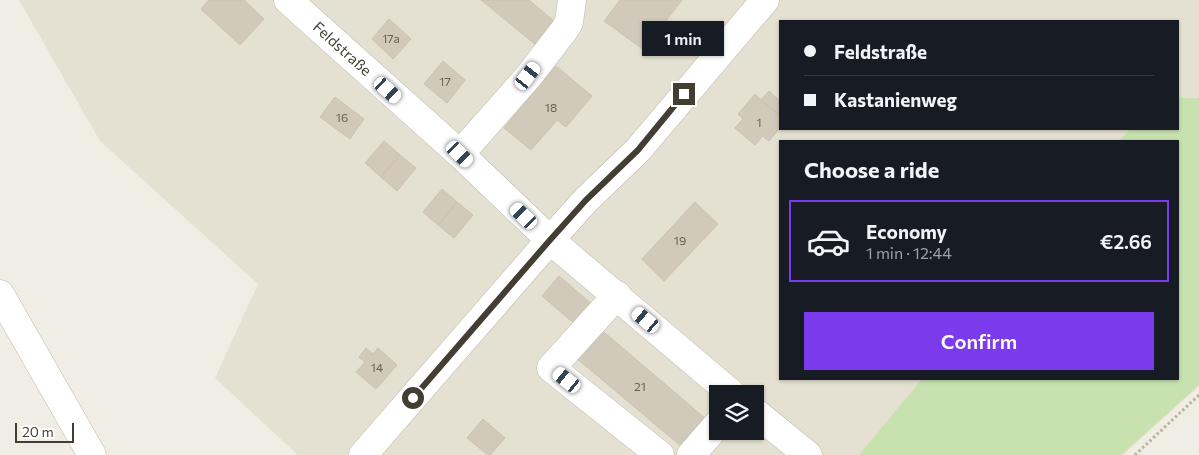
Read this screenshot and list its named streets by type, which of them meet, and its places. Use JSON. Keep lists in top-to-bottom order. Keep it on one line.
{"streets":{"street":["Feldstraße"]},"house_numbers":["17a","17","18","16","1","19","14","21"],"scale_bar":"20 m","page":{"banner":["Feldstraße","Kastanienweg"],"bubble":"1 min","heading":"Choose a ride","list":[{"name":"Economy","note":"1 min · 12:44","value":"€2.66"}],"buttons":"Confirm","scale":"20 m"}}
